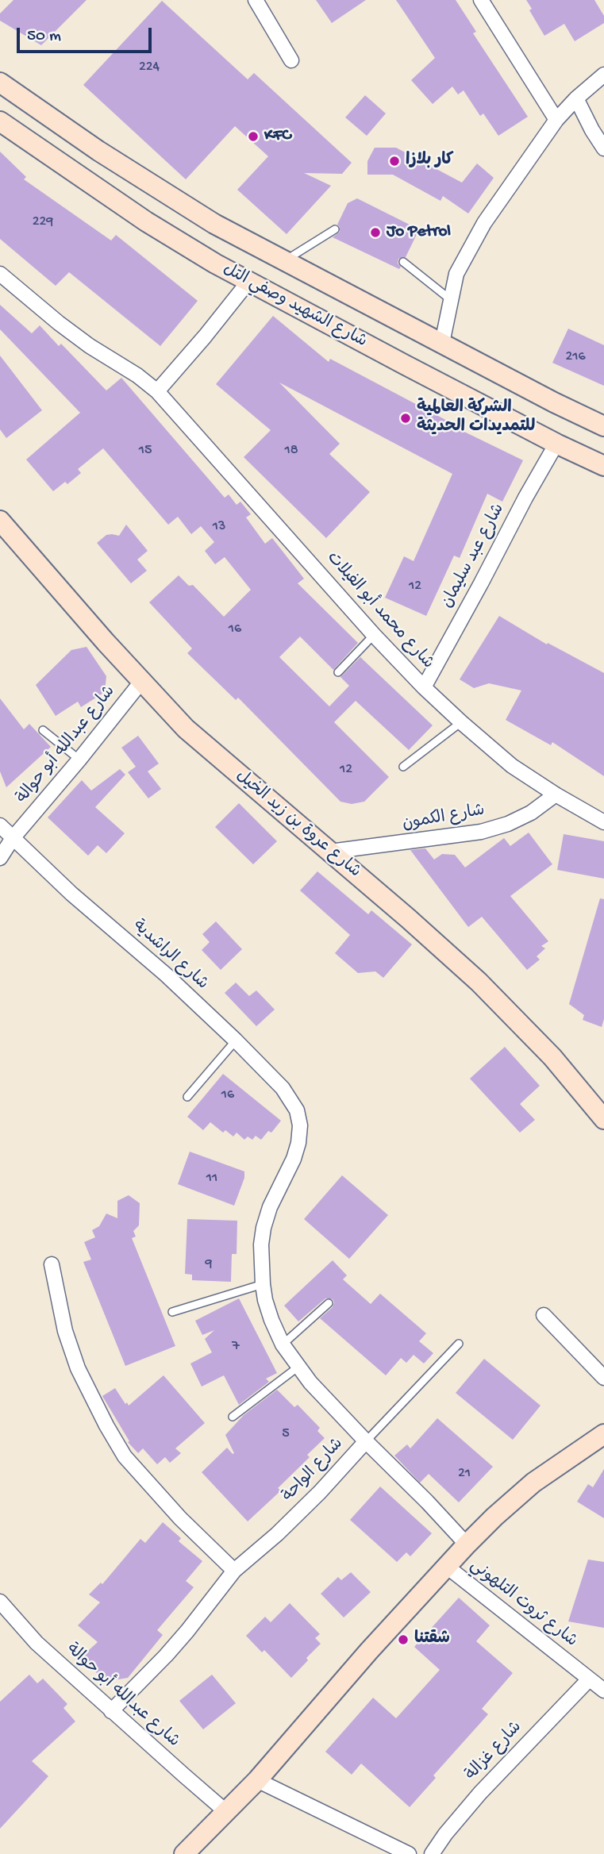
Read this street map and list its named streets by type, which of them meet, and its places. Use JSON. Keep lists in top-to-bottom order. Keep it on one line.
{"streets":{"street":["شارع الشهيد وصفي التل","شارع عبد سليمان","شارع محمد أبو الفيلات","شارع عبدالله أبو حوالة","شارع الكمون","شارع عروة بن زيد الخيل","شارع الراشدية","شارع الواحة","شارع ثروت التلهوني","شارع غزالة"]},"crossings":[["شارع الشهيد وصفي التل","شارع عبد سليمان"],["شارع عبد سليمان","شارع محمد أبو الفيلات"],["شارع محمد أبو الفيلات","شارع الكمون"],["شارع عبدالله أبو حوالة","شارع عروة بن زيد الخيل"],["شارع عبدالله أبو حوالة","شارع الراشدية"],["شارع عبدالله أبو حوالة","شارع الواحة"],["شارع الكمون","شارع عروة بن زيد الخيل"],["شارع الراشدية","شارع الواحة"],["شارع ثروت التلهوني","شارع غزالة"]],"places":["KFC","كار بلازا","Jo Petrol","الشركة العالمية للتمديدات الحديثة","شقتنا"],"house_numbers":["224","229","216","15","18","13","12","16","12","16","11","9","7","5","21"],"scale_bar":"50 m"}
